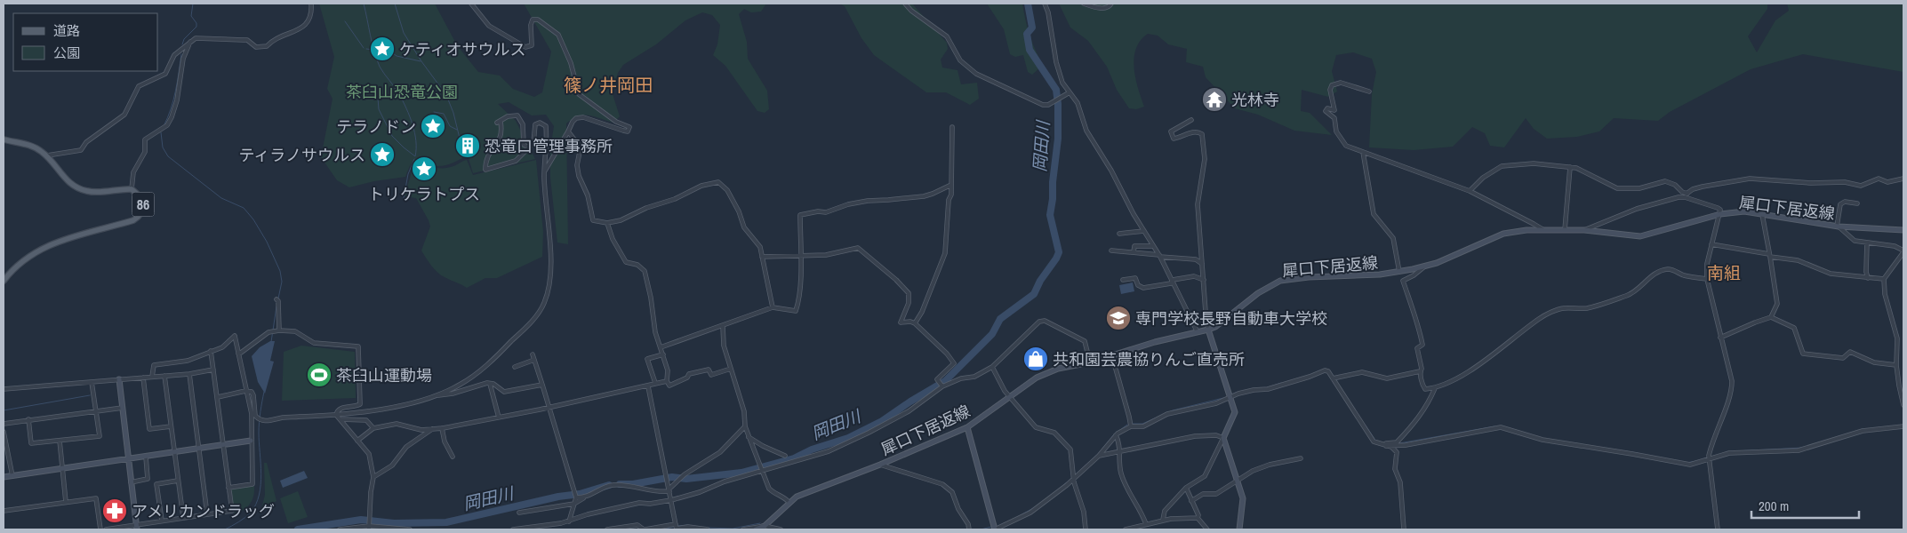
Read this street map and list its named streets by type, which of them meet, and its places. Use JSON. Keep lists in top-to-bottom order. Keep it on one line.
{"streets":{"main road":["86","犀口下居返線"]},"districts":["篠ノ井岡田","南組"],"water":["岡田川"],"parks":["茶臼山恐竜公園"],"places":{"place":["ケティオサウルス","テラノドン","ティラノサウルス","トリケラトプス"],"temple":["光林寺"],"building":["恐竜口管理事務所"],"school or university":["専門学校長野自動車大学校"],"shop":["共和園芸農協りんご直売所"],"sports":["茶臼山運動場"],"pharmacy":["アメリカンドラッグ"]},"legend":["道路","公園"],"scale_bar":"200 m"}
